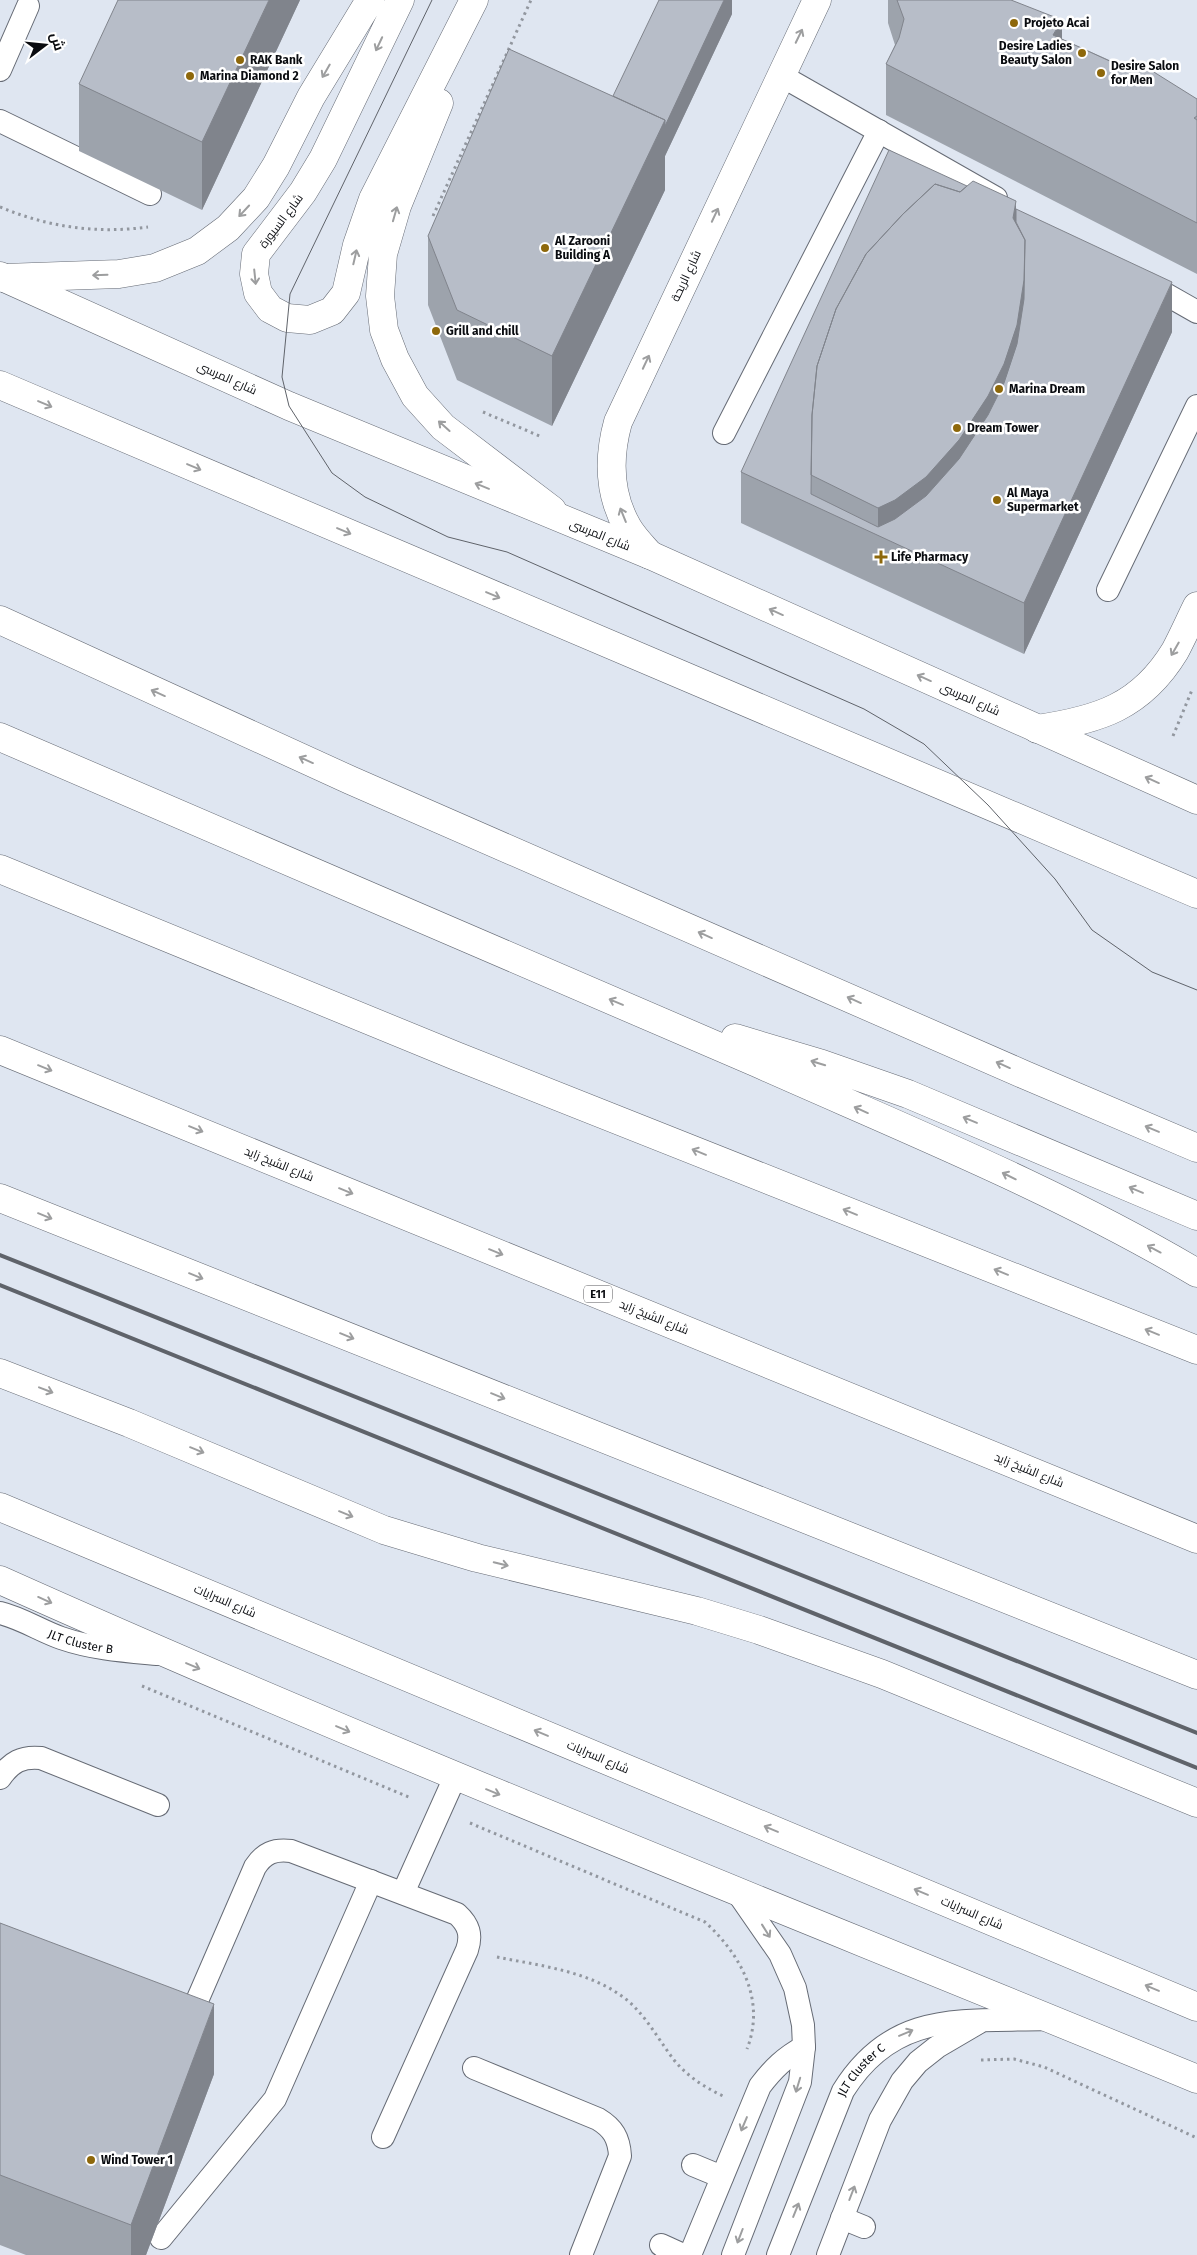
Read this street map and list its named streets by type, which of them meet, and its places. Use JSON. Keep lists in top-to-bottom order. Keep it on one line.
{"streets":{"main road":["شارع السيورة","شارع الريحة","شارع المرسى","شارع الشيخ زايد","E11","شارع السرايات"],"lane":["JLT Cluster B","JLT Cluster C"]},"crossings":[["شارع السيورة","شارع المرسى"],["شارع الريحة","شارع المرسى"]],"one_way":["شارع الريحة"],"places":{"other":["Projeto Acai","Desire Ladies Beauty Salon","RAK Bank","Desire Salon for Men","Marina Diamond 2","Al Zarooni Building A","Grill and chill","Marina Dream","Dream Tower","Al Maya Supermarket","Wind Tower 1"],"health":["Life Pharmacy"]},"north":"right"}
